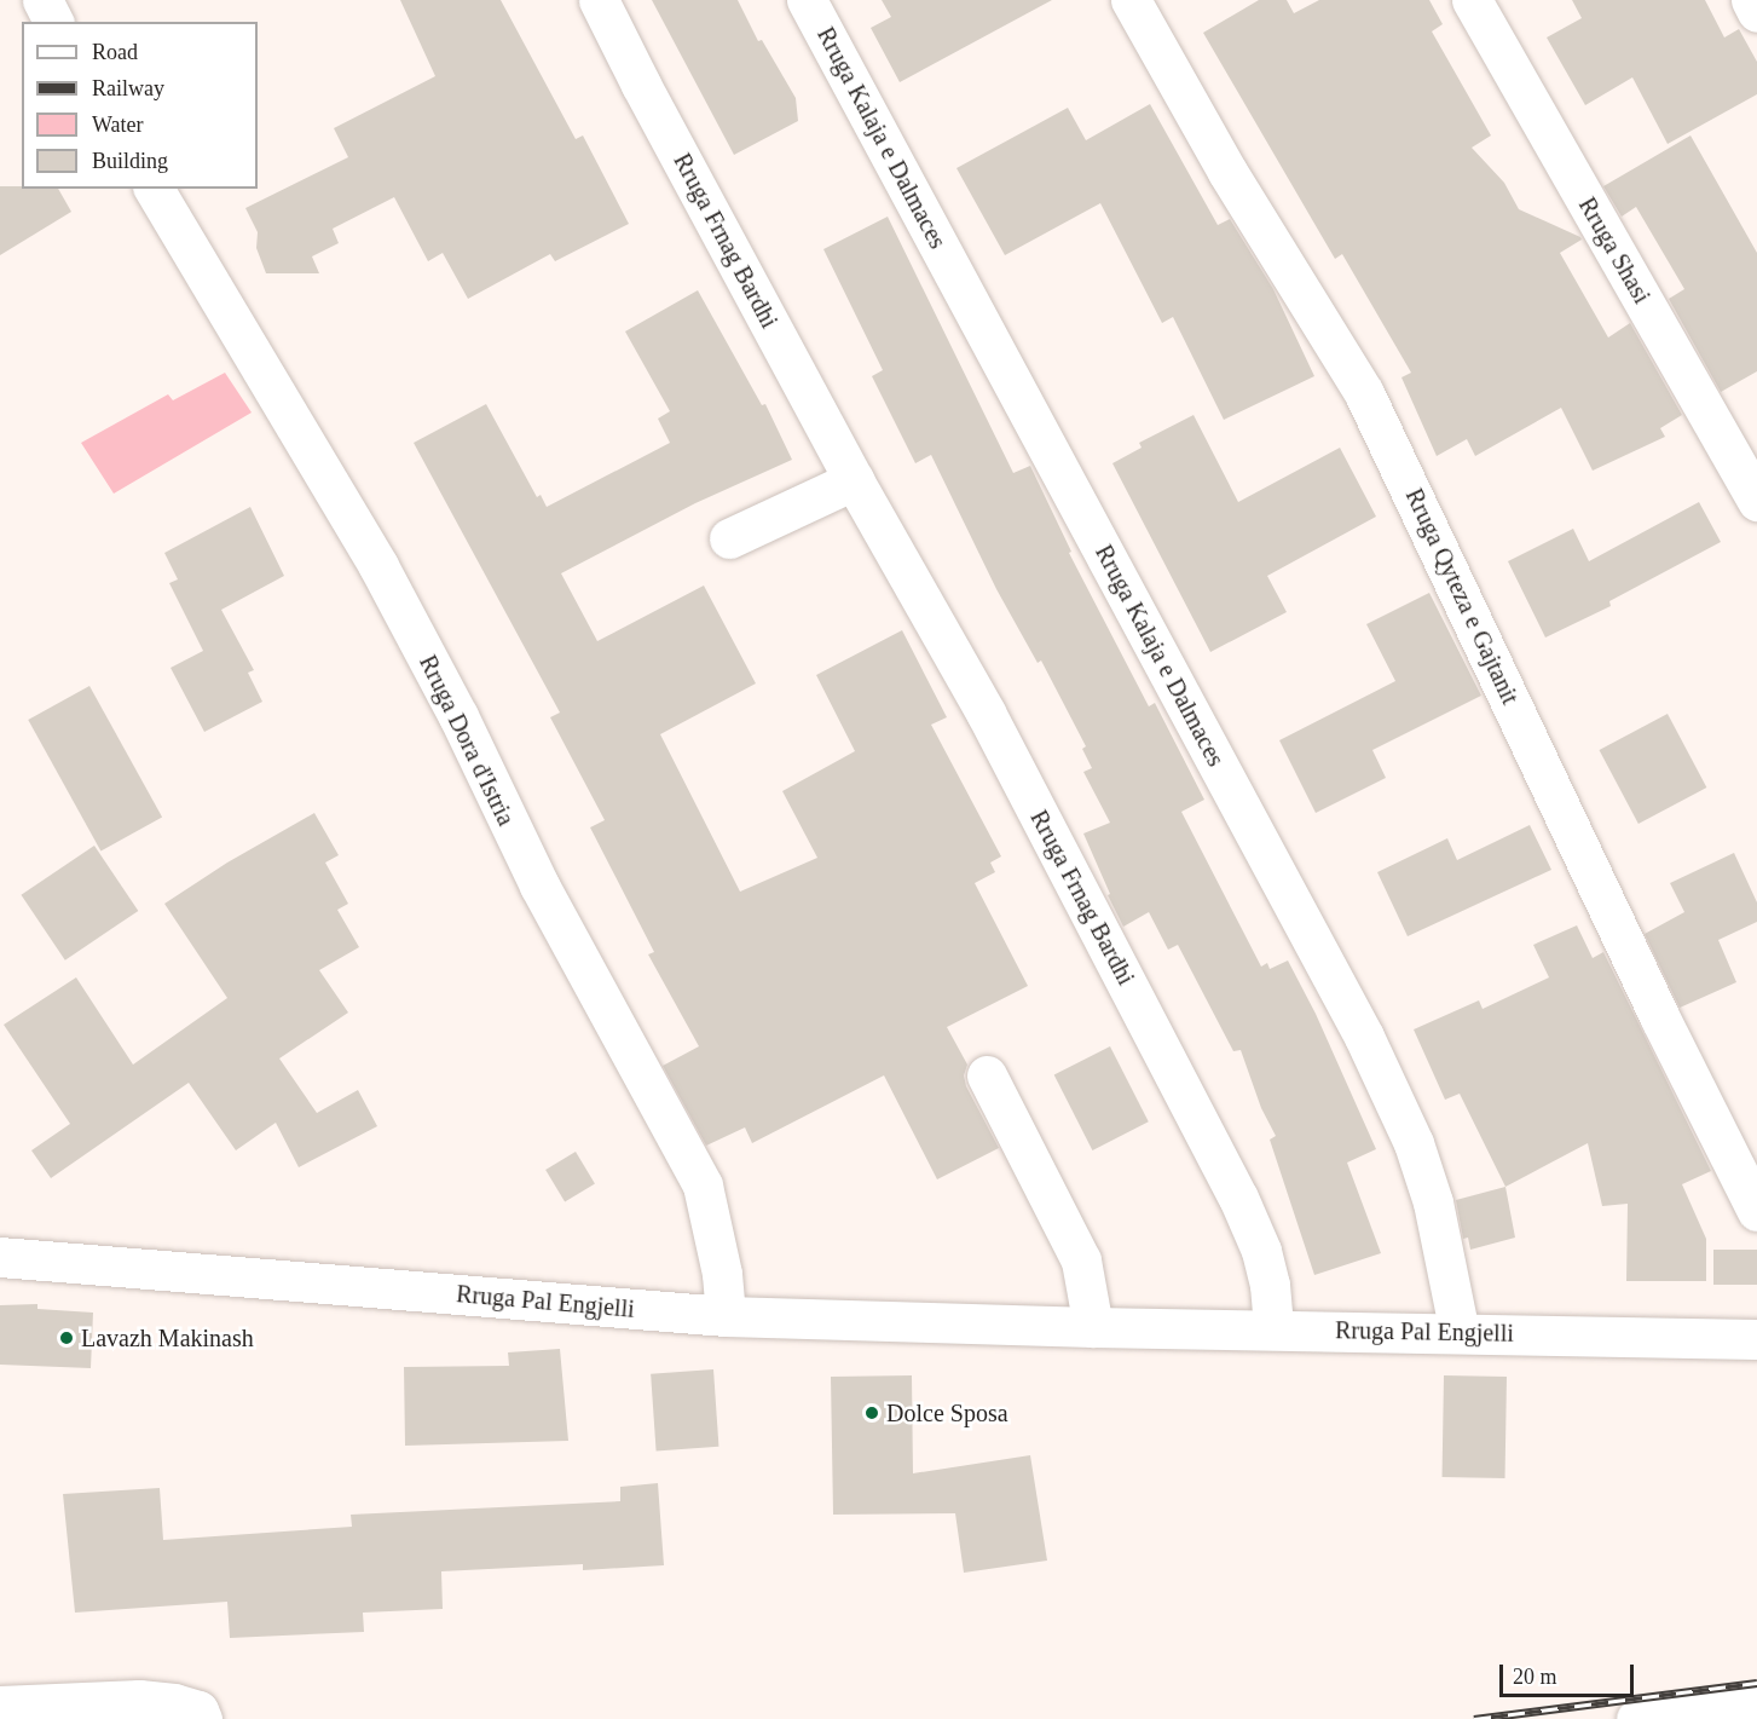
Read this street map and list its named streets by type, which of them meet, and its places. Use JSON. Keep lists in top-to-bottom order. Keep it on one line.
{"streets":{"street":["Rruga Kalaja e Dalmaces","Rruga Frnag Bardhi","Rruga Shasi","Rruga Qyteza e Gajtanit","Rruga Dora d'Istria","Rruga Pal Engjelli"]},"crossings":[["Rruga Kalaja e Dalmaces","Rruga Pal Engjelli"],["Rruga Frnag Bardhi","Rruga Pal Engjelli"],["Rruga Dora d'Istria","Rruga Pal Engjelli"]],"places":["Lavazh Makinash","Dolce Sposa"],"legend":["Road","Railway","Water","Building"],"scale_bar":"20 m"}
